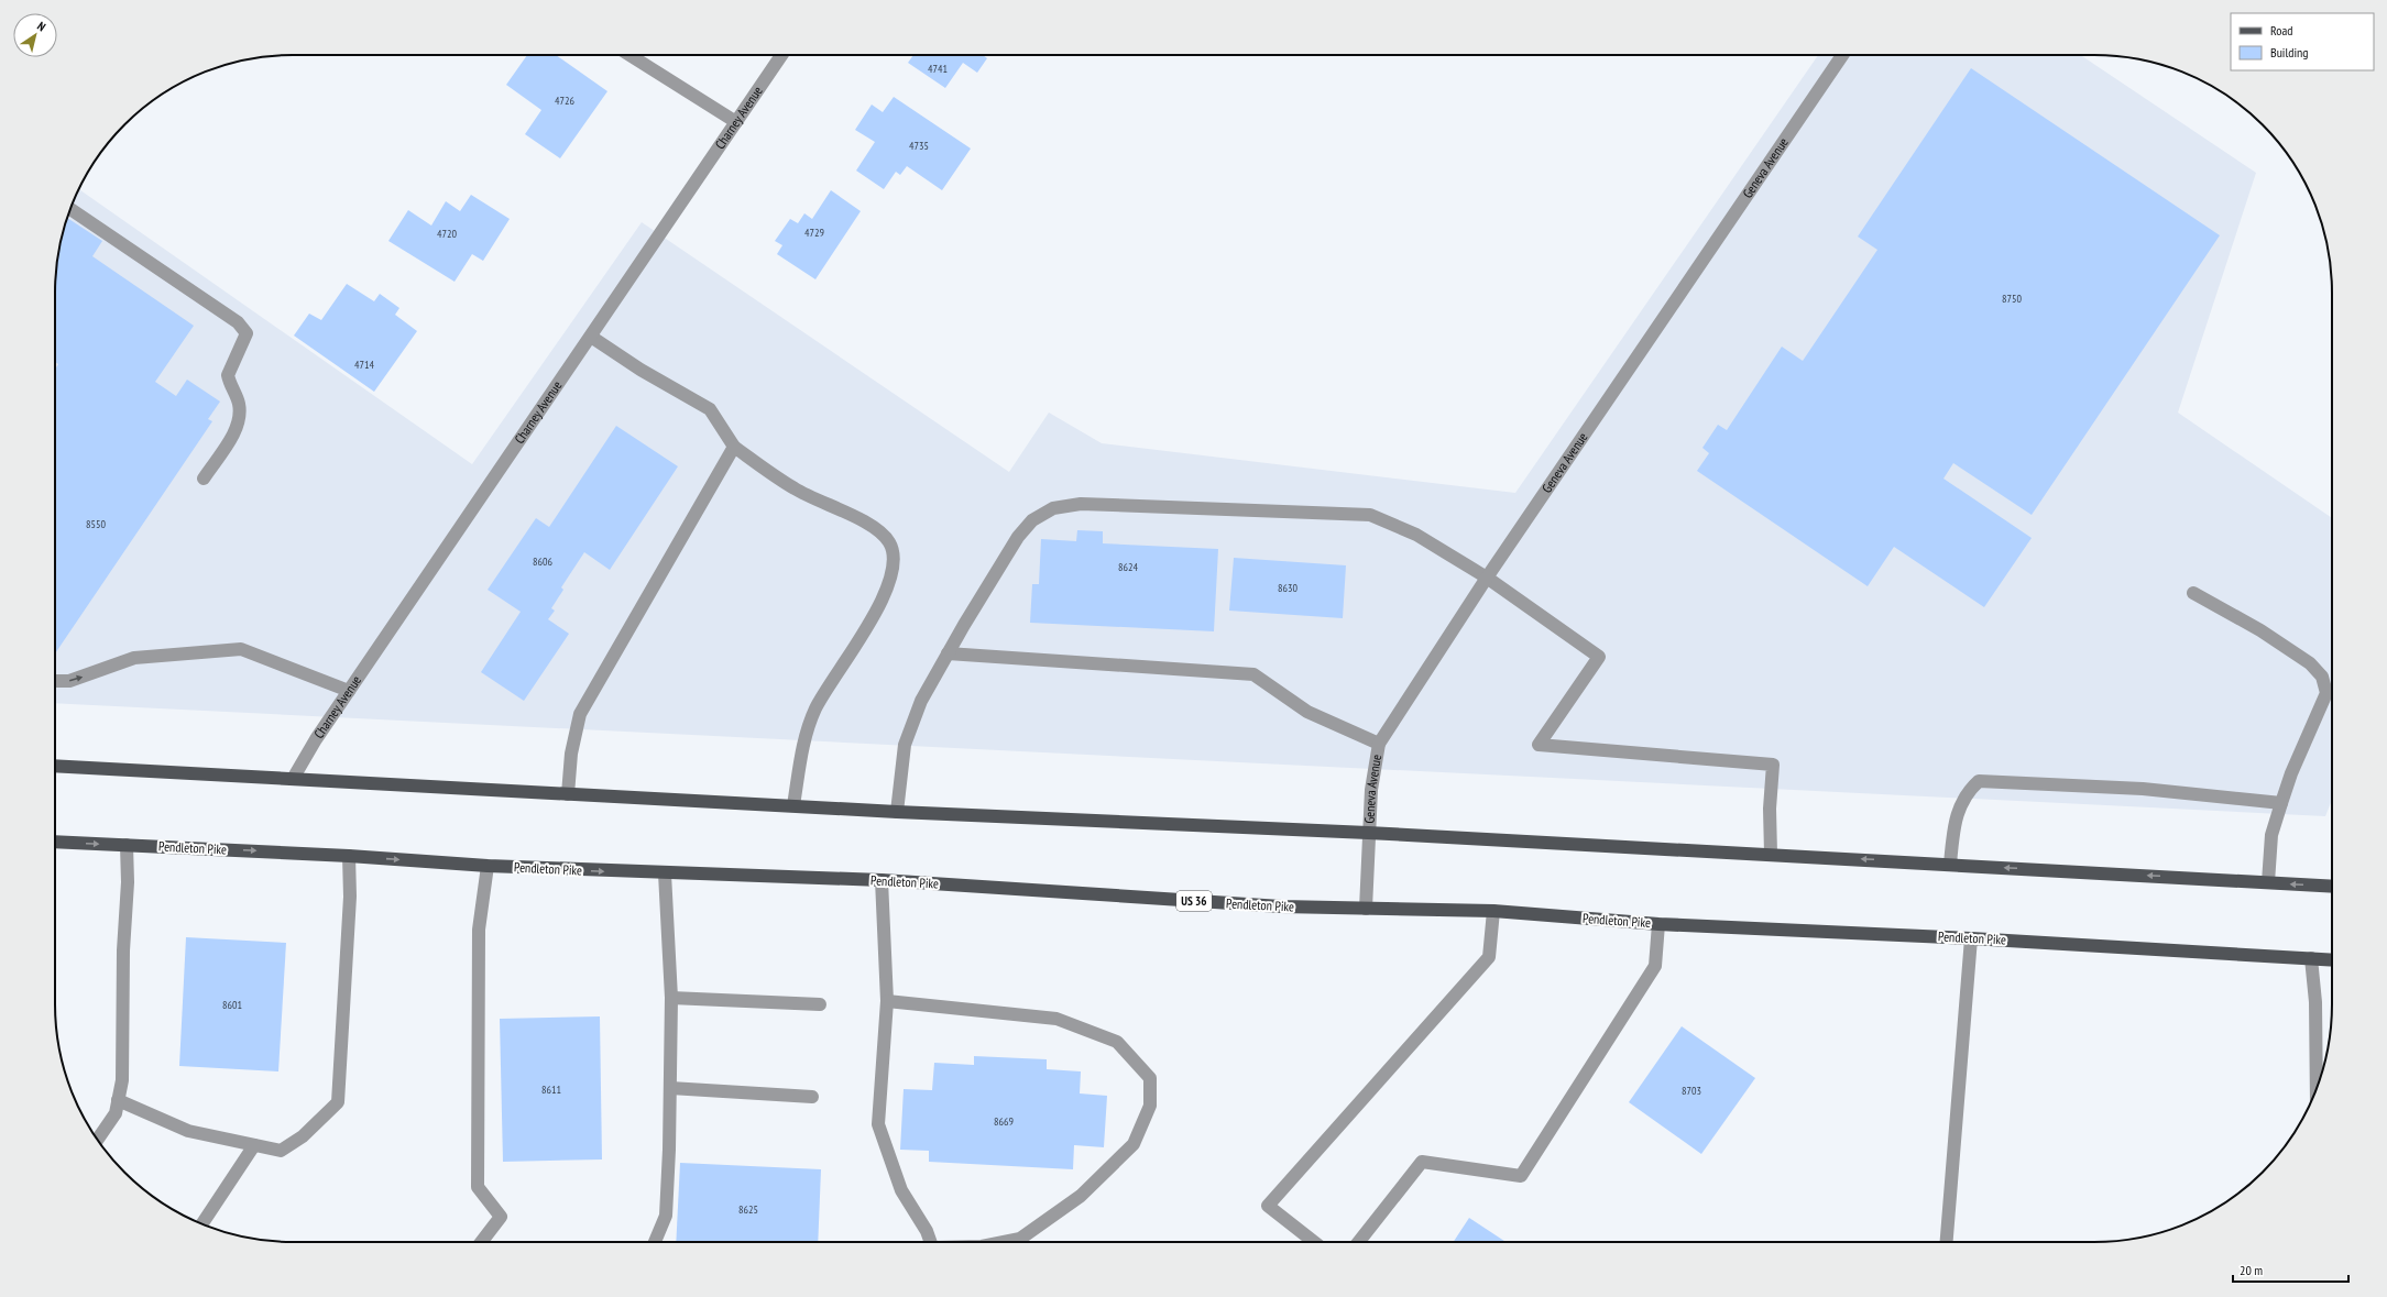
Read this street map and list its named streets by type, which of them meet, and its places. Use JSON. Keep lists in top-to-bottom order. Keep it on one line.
{"streets":{"main road":["Pendleton Pike","US 36"],"street":["Charney Avenue","Geneva Avenue"]},"crossings":[["Geneva Avenue","Pendleton Pike"]],"house_numbers":["4741","4726","4735","4729","4720","8750","4714","8550","8606","8624","8630","8601","8611","8703","8669","8625"],"legend":["Road","Building"],"scale_bar":"20 m","north":"top right"}
